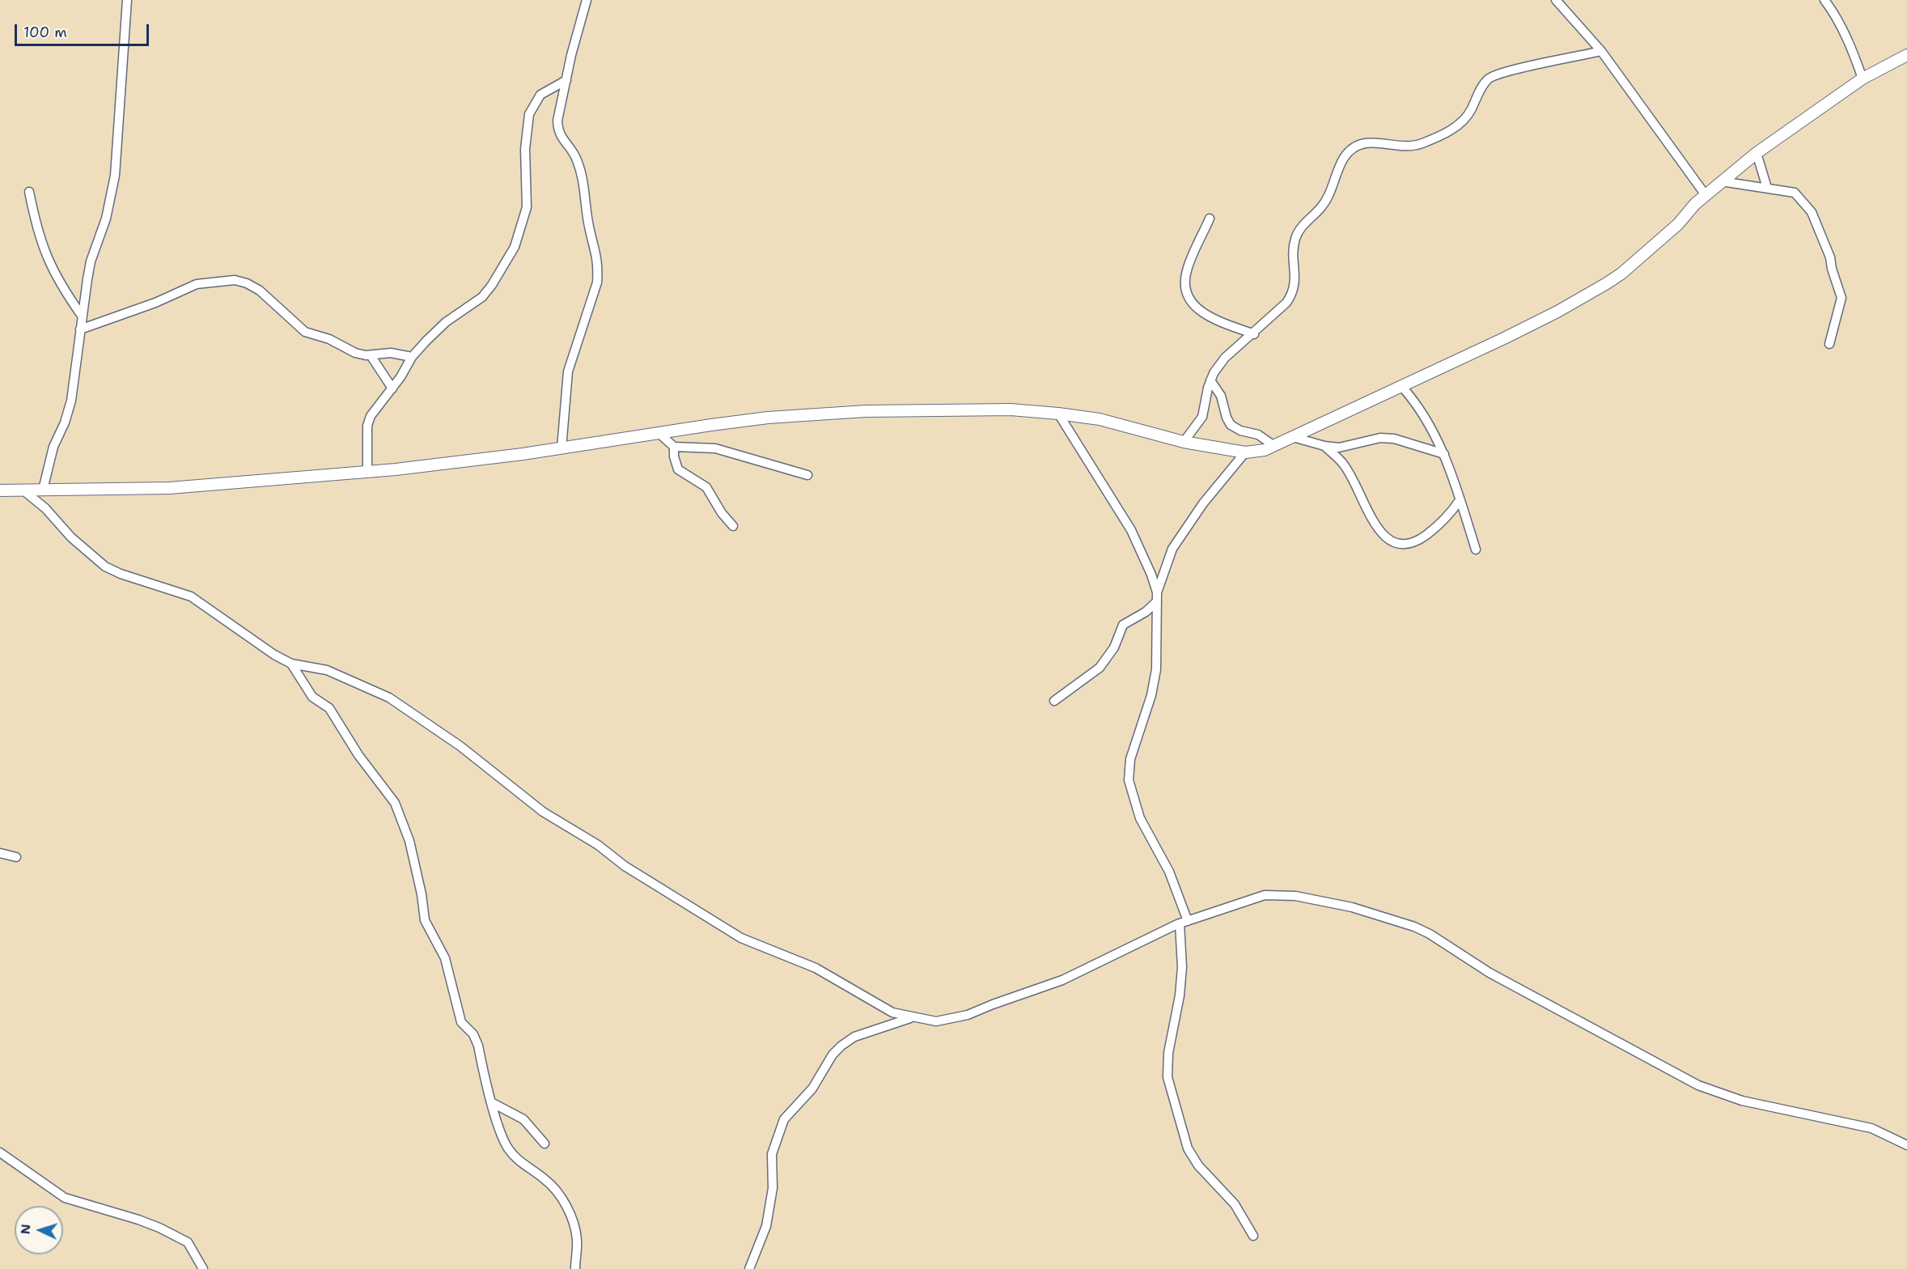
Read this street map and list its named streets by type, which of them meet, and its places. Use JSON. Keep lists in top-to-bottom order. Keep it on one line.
{"scale_bar":"100 m","north":"left"}
